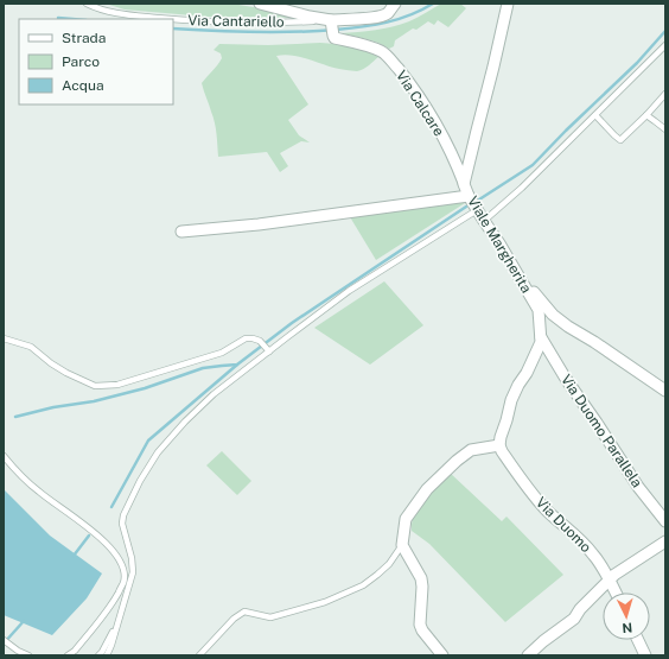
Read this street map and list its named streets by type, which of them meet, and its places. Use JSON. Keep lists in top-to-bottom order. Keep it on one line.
{"streets":{"street":["Via Calcare","Viale Margherita","Via Duomo Parallela","Via Duomo"],"lane":["Via Cantariello"]},"crossings":[["Via Cantariello","Via Calcare"],["Via Calcare","Viale Margherita"],["Viale Margherita","Via Duomo Parallela"],["Viale Margherita","Via Duomo"]],"legend":["Strada","Parco","Acqua"],"north":"bottom"}
